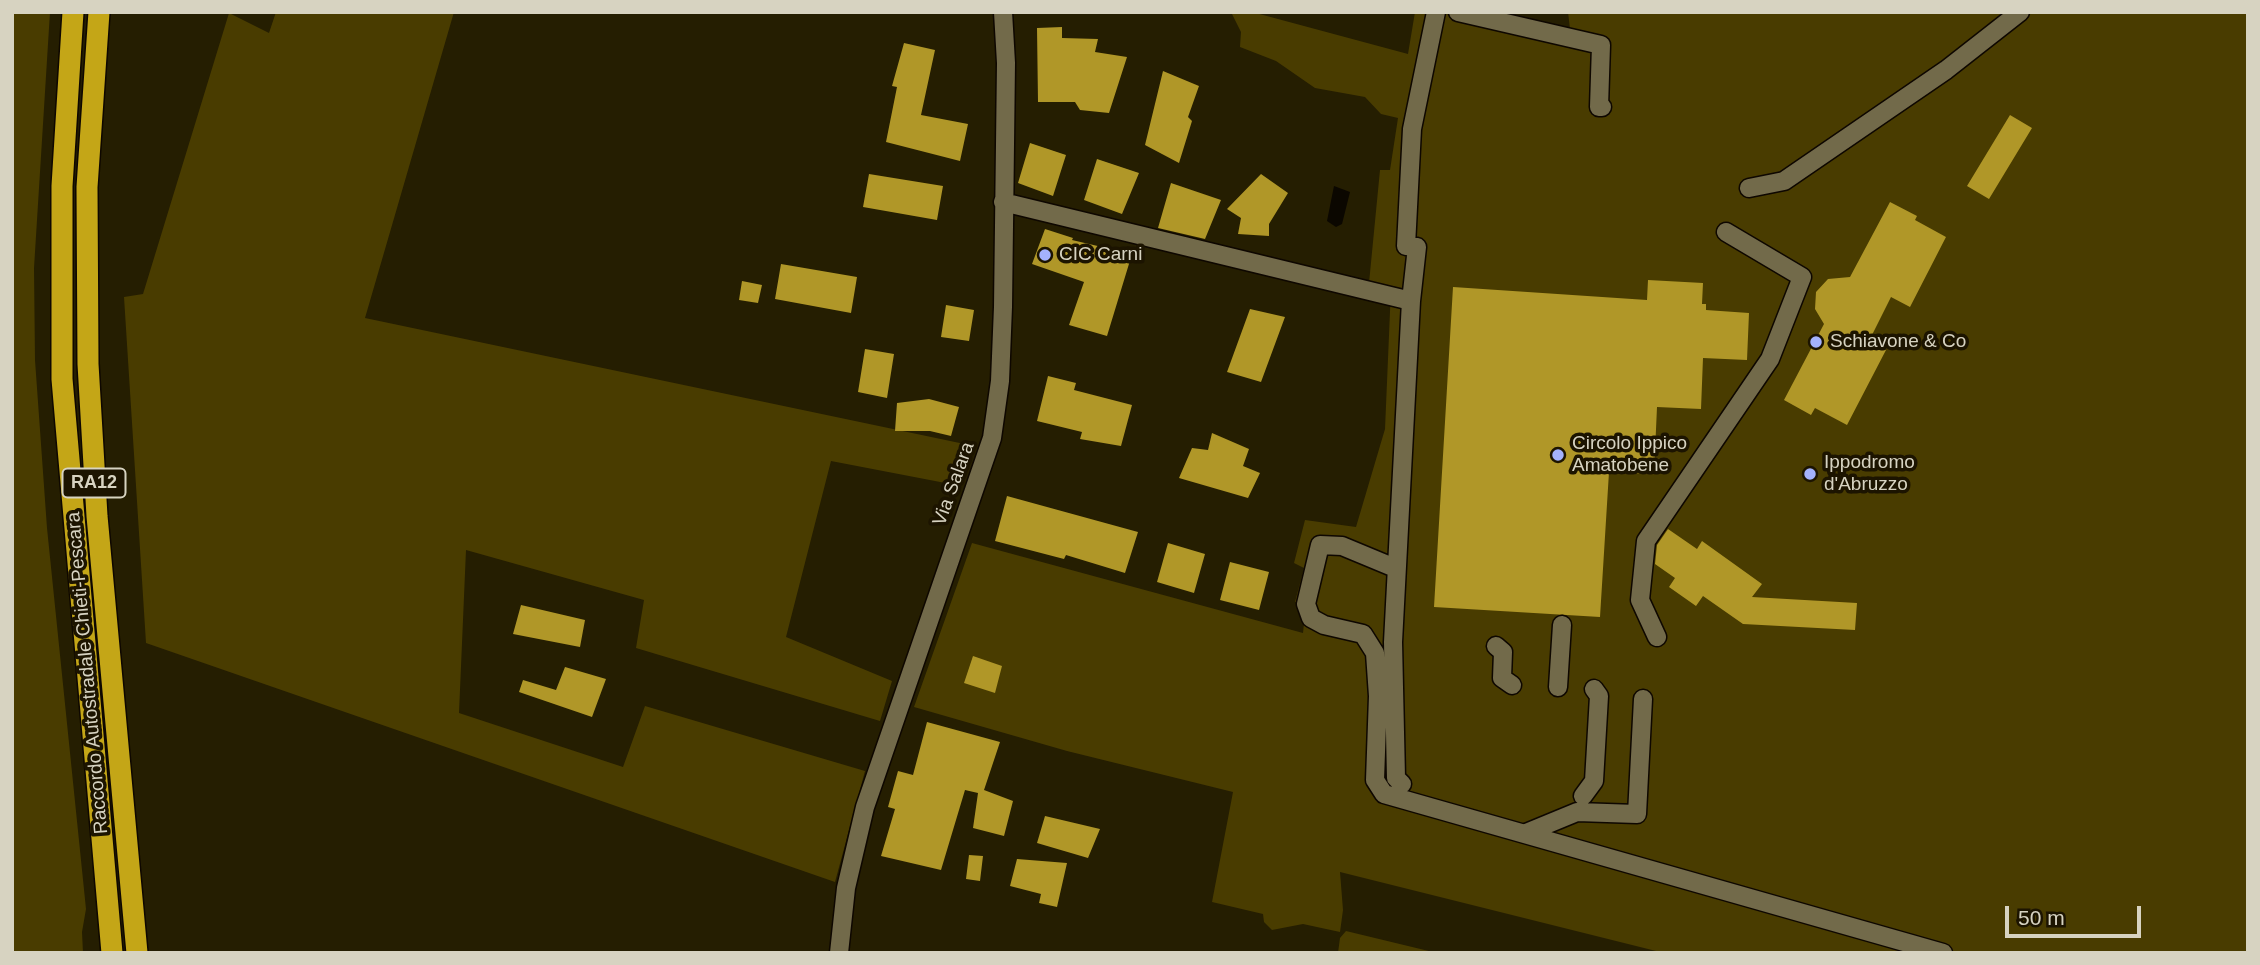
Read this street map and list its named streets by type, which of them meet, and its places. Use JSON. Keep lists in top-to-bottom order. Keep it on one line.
{"streets":{"highway":["RA12","Raccordo Autostradale Chieti-Pescara"],"street":["Via Salara"]},"places":["CIC Carni","Schiavone & Co","Circolo Ippico Amatobene","Ippodromo d'Abruzzo"],"scale_bar":"50 m"}
